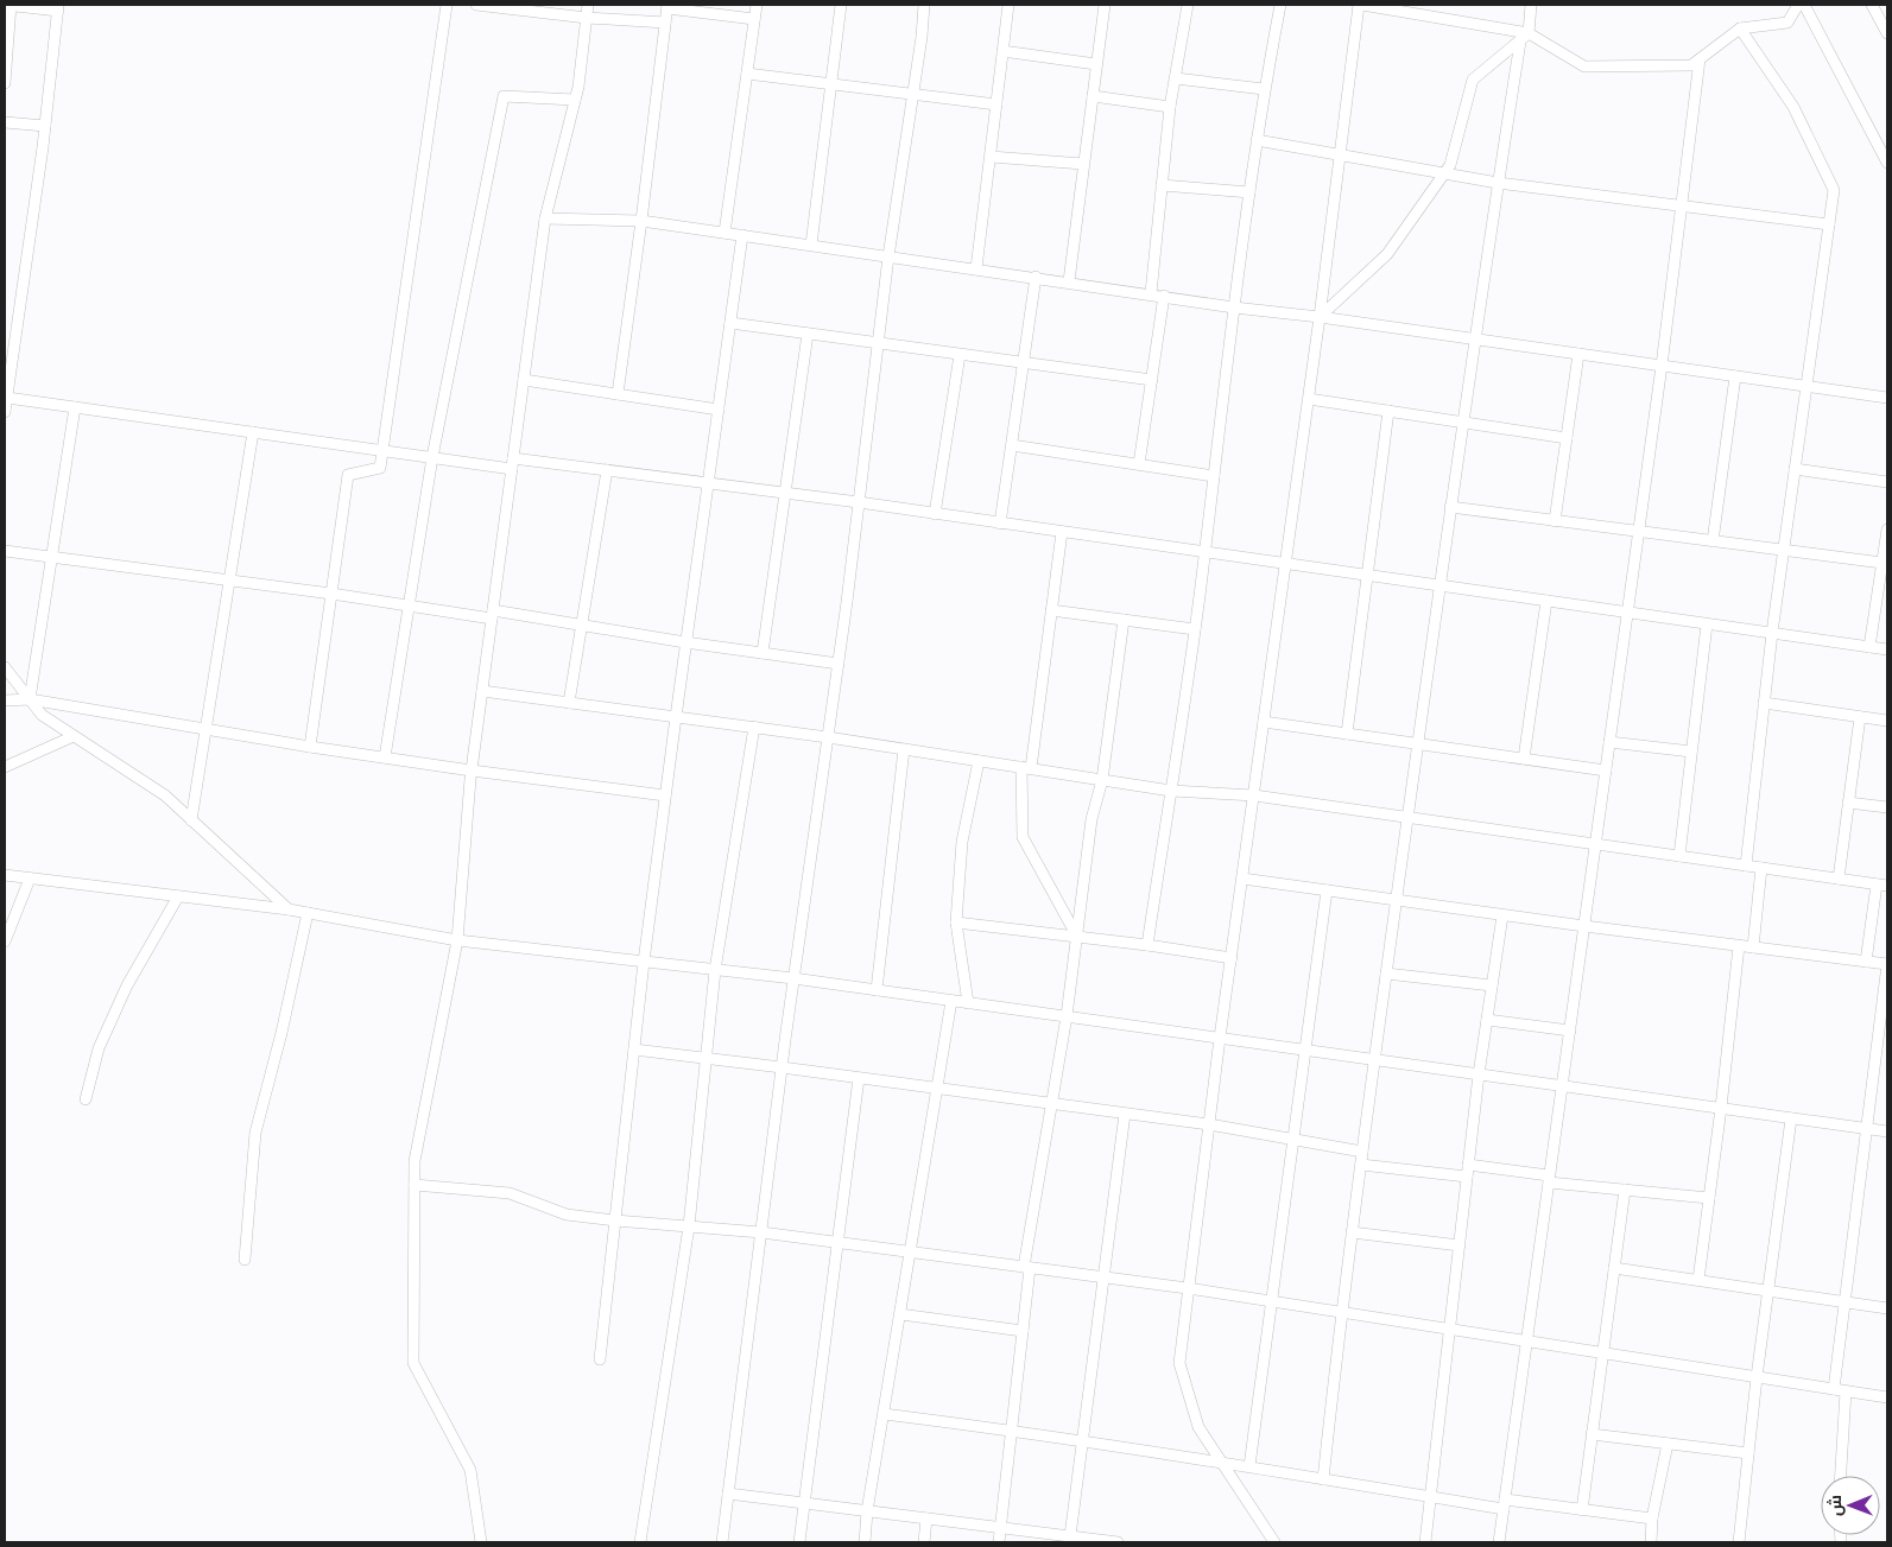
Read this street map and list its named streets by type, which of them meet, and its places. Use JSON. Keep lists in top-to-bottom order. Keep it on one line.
{"north":"left"}
